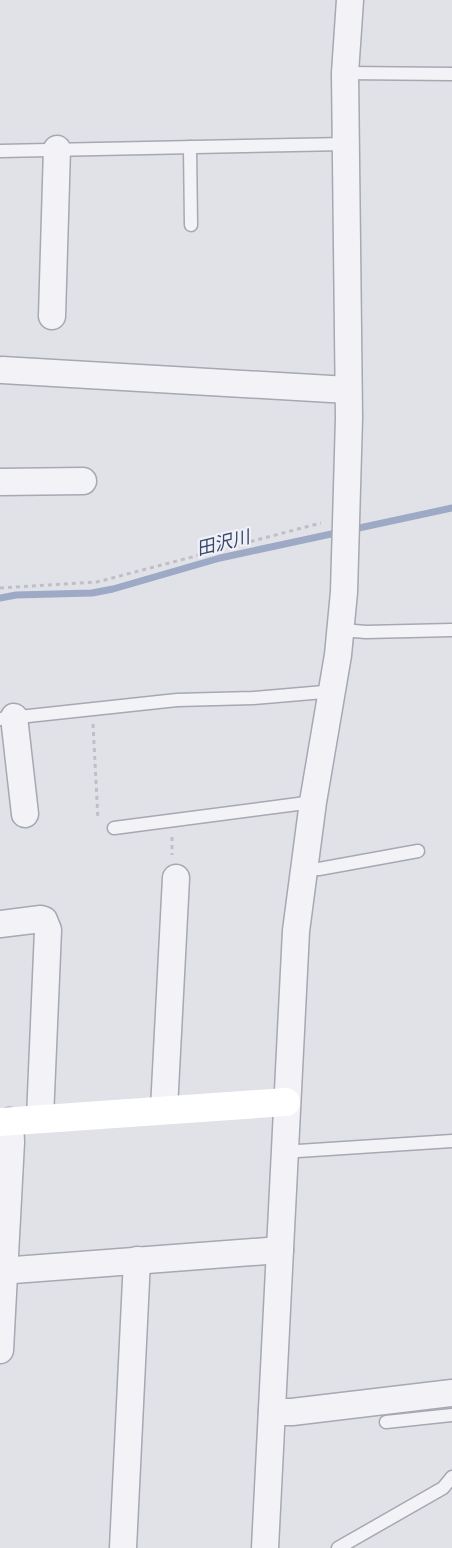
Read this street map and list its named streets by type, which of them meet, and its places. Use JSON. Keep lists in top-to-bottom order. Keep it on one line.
{"water":["田沢川"]}
